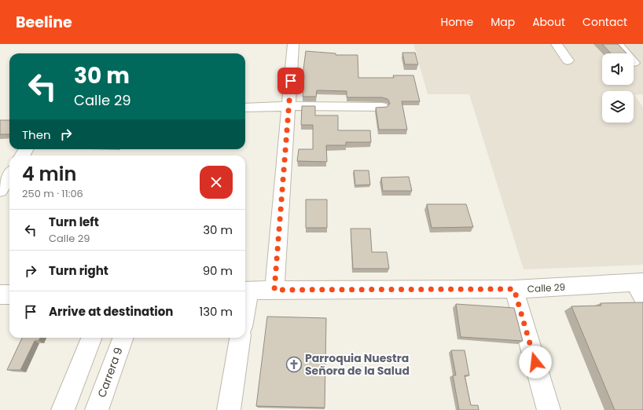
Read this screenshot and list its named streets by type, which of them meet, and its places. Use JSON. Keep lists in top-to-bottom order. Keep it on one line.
{"streets":{"street":["Calle 29","Carrera 9"]},"places":{"church":["Parroquia Nuestra Señora de la Salud"]},"page":{"header":"Beeline","nav":["Home","Map","About","Contact"],"turn":["30 m","Calle 29"],"then":"Then","heading":["4 min","250 m · 11:06"],"list":[{"name":"Turn left","note":"Calle 29","value":"30 m"},{"name":"Turn right","value":"90 m"},{"name":"Arrive at destination","value":"130 m"}]}}
